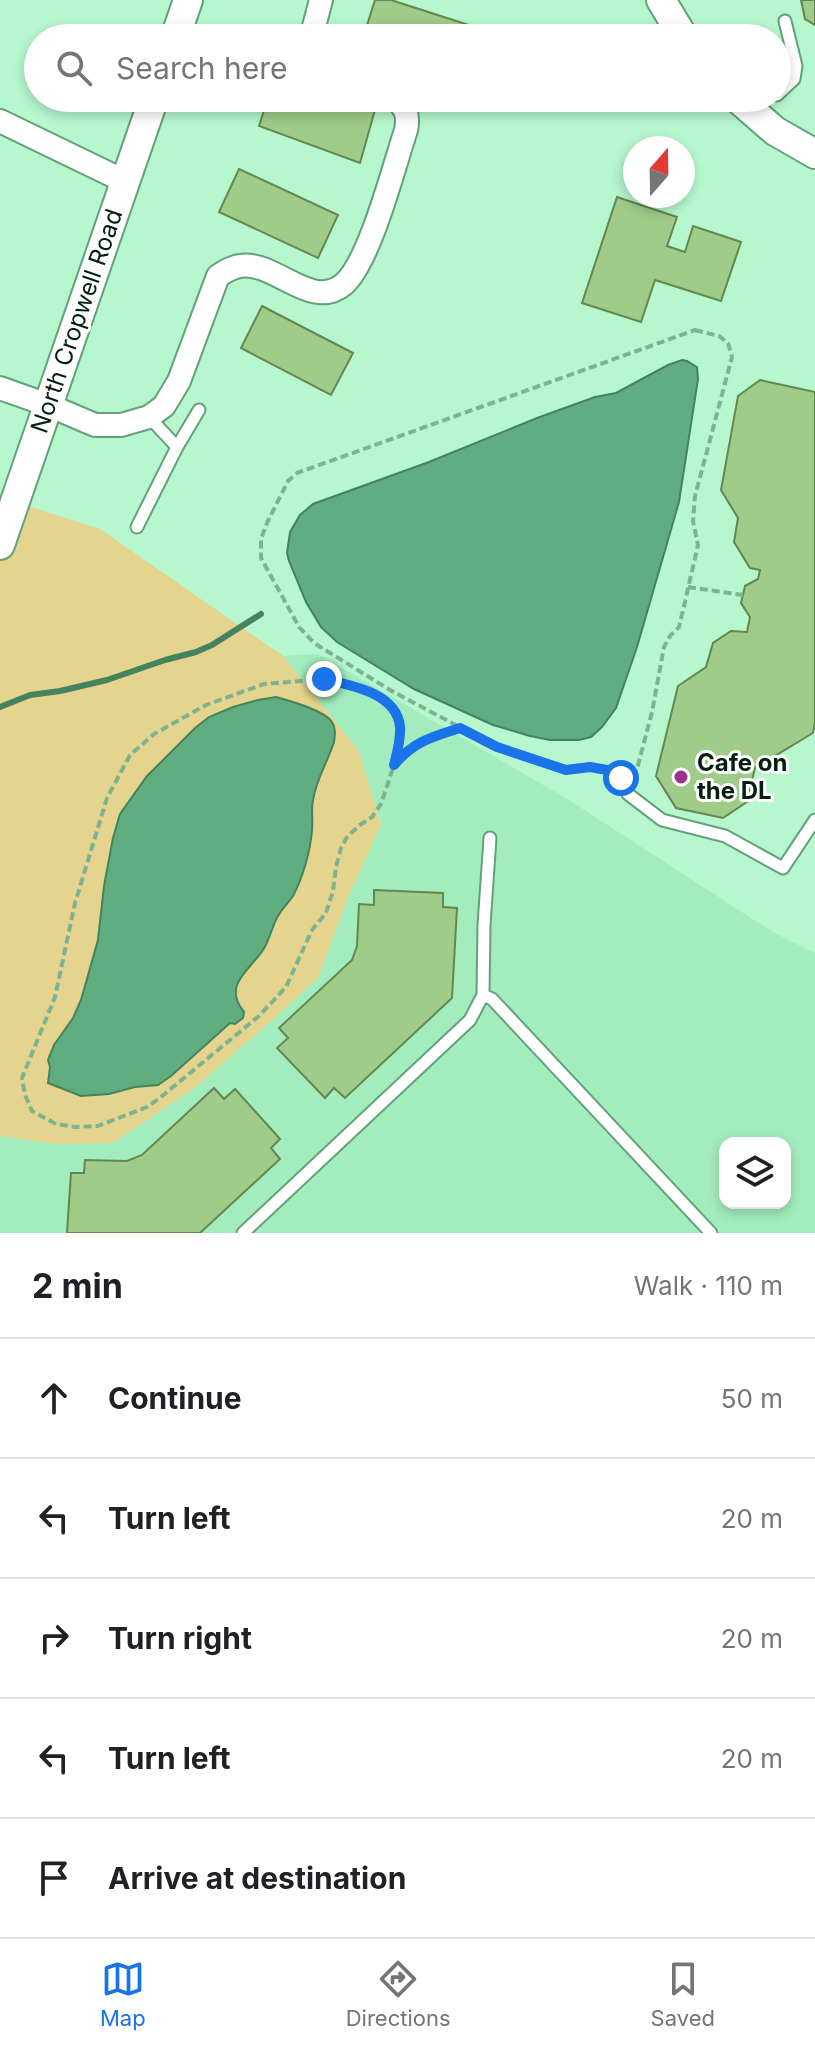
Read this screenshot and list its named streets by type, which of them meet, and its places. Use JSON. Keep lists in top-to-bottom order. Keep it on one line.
{"streets":{"street":["North Cropwell Road"]},"places":["Cafe on the DL"],"north":"top","page":{"search":"Search here","heading":["2 min","Walk · 110 m"],"list":[["Continue","50 m"],["Turn left","20 m"],["Turn right","20 m"],["Turn left","20 m"],"Arrive at destination"],"nav":["Map","Directions","Saved"]}}
